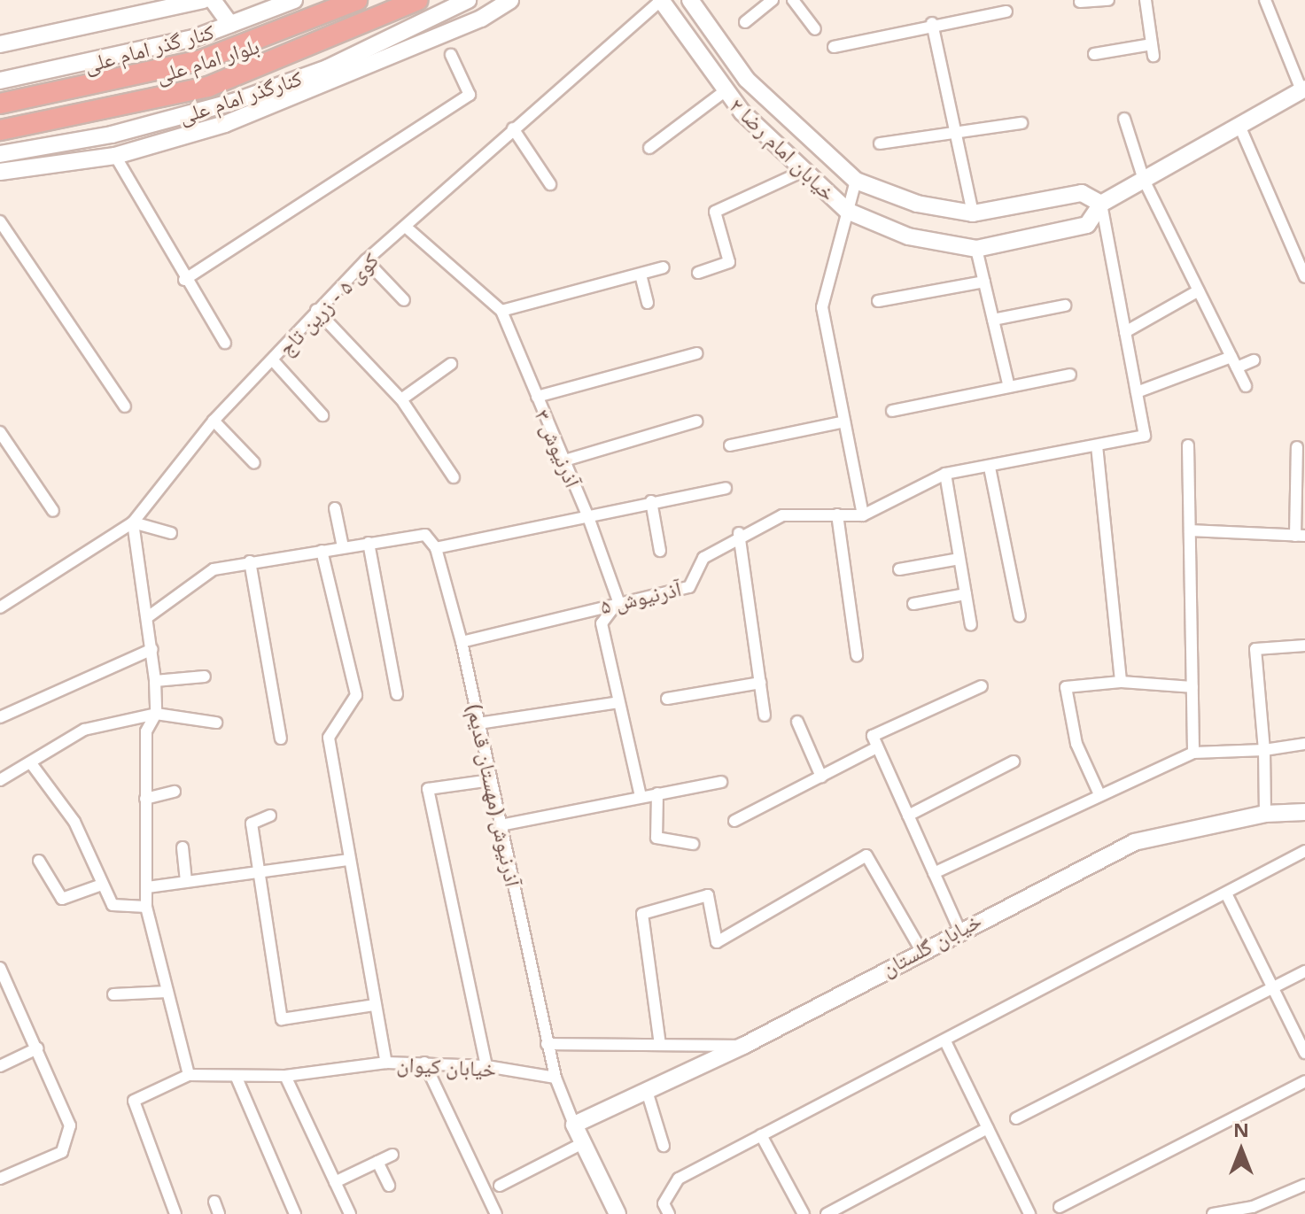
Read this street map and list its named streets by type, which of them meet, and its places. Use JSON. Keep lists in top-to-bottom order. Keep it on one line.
{"streets":{"highway":["بلوار امام علی"],"street":["کنار گذر امام علی","کنارگذر امام علی","خیابان امام رضا ۲","کوی ۵ - زرین تاج","آذرنیوش ۳","آذرنیوش ۵","آذرنیوش (مهستان قدیم)","خیابان گلستان","خیابان کیوان"]},"crossings":[["خیابان امام رضا ۲","کوی ۵ - زرین تاج"],["کوی ۵ - زرین تاج","آذرنیوش ۳"],["آذرنیوش ۳","آذرنیوش ۵"],["آذرنیوش ۵","آذرنیوش (مهستان قدیم)"],["آذرنیوش (مهستان قدیم)","خیابان کیوان"]],"north":"top"}
